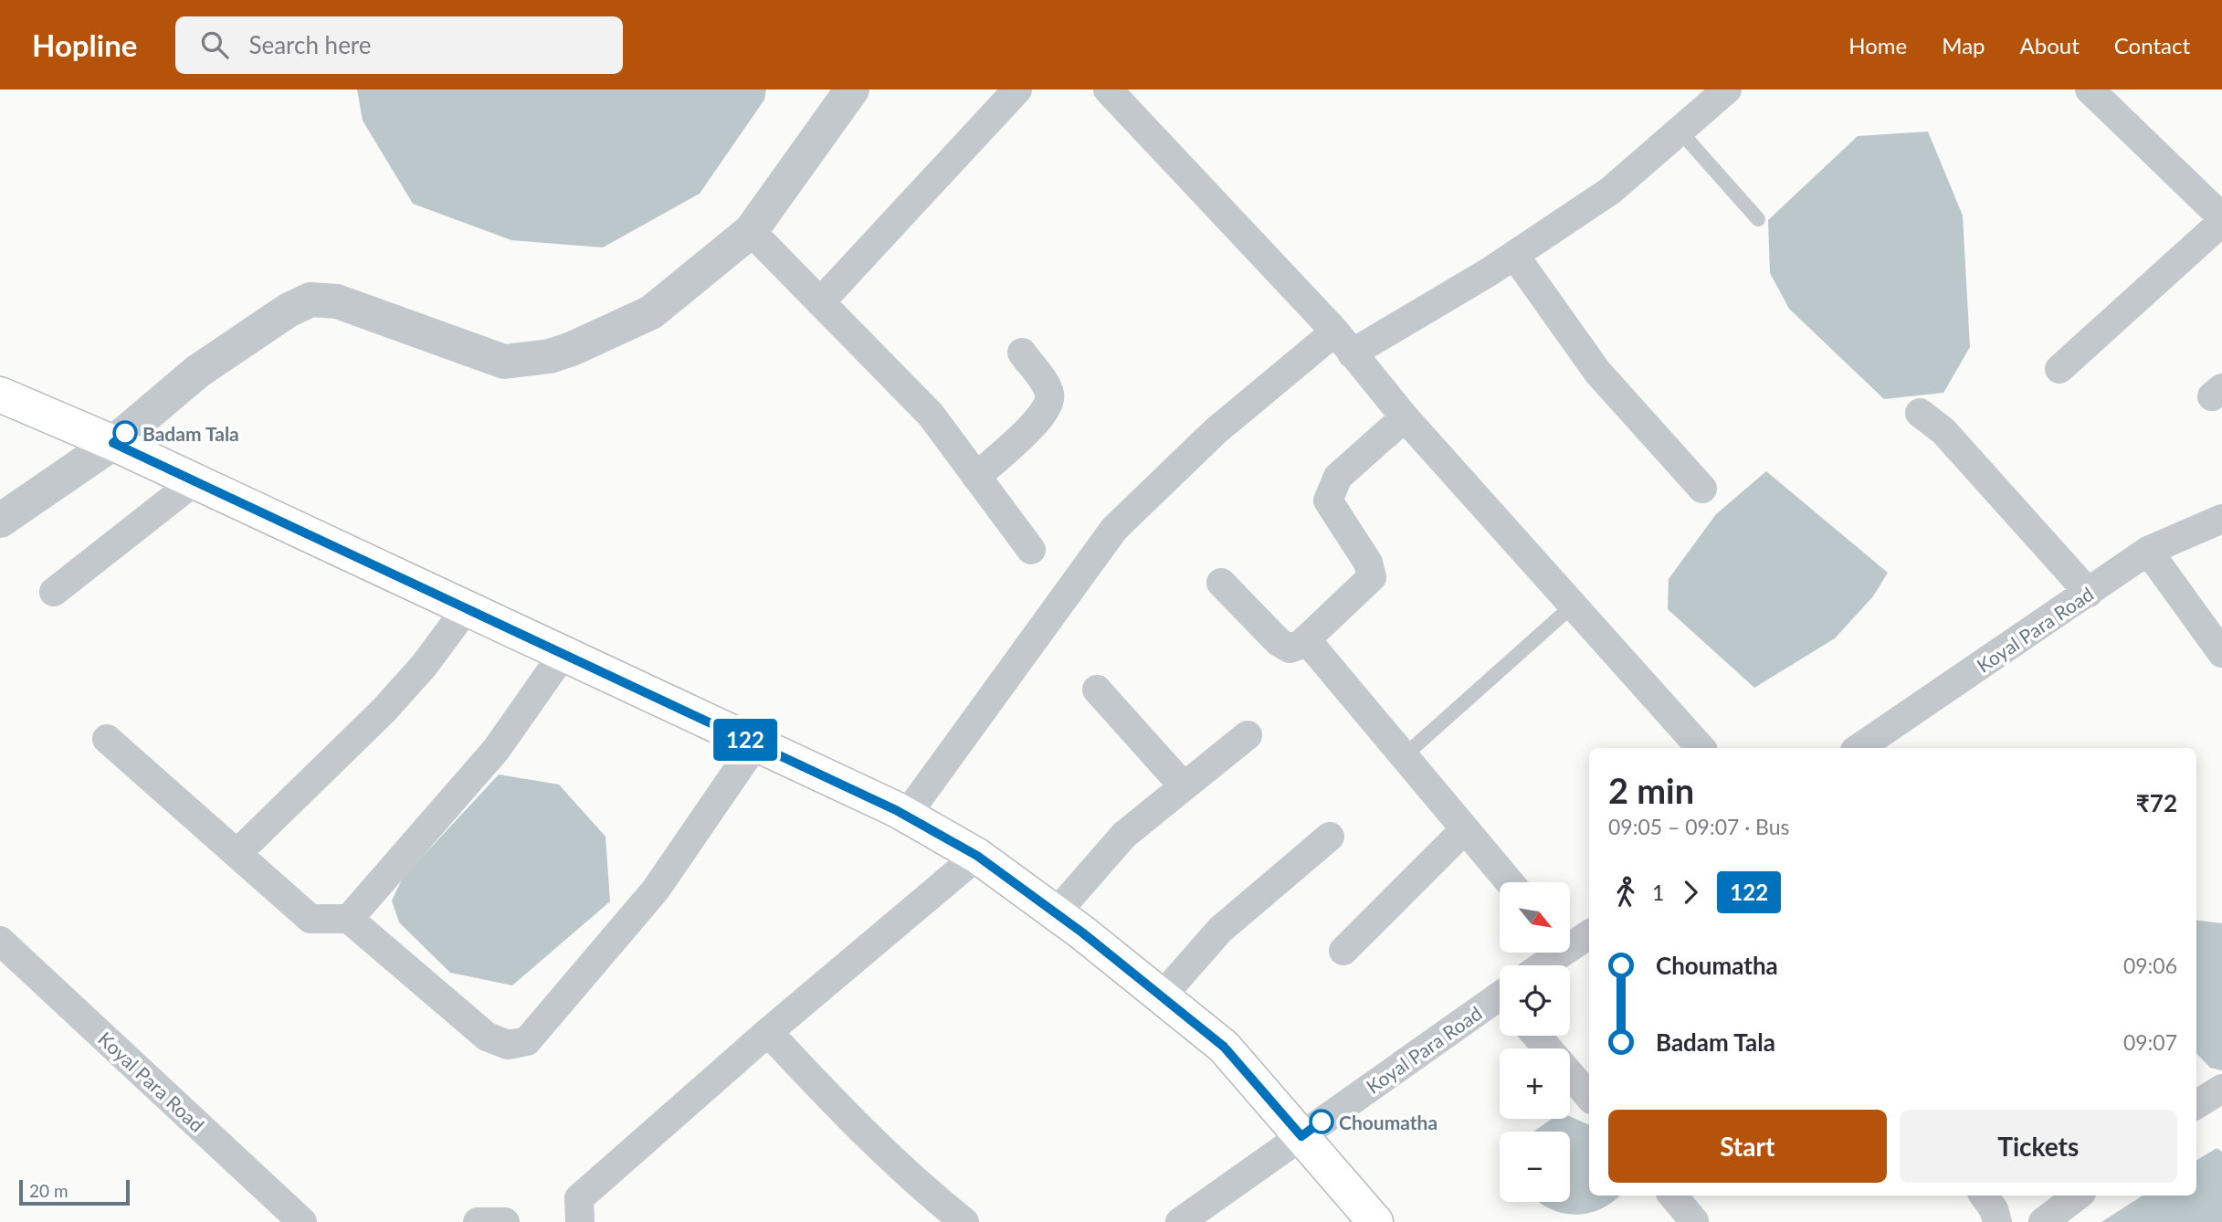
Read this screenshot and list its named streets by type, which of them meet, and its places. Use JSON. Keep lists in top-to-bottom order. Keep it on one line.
{"streets":{"street":["Koyal Para Road"]},"places":["Badam Tala","Choumatha"],"lines":["bus line 122"],"scale_bar":"20 m","north":"bottom right","page":{"header":"Hopline","search":"Search here","nav":["Home","Map","About","Contact"],"on_map":"122","heading":["2 min","09:05 – 09:07 · Bus","₹72"],"legs":["1","122"],"map_buttons":["+","−"],"list":[{"name":"Choumatha","value":"09:06"},{"name":"Badam Tala","value":"09:07"}],"buttons":["Start","Tickets"],"scale":"20 m"}}
